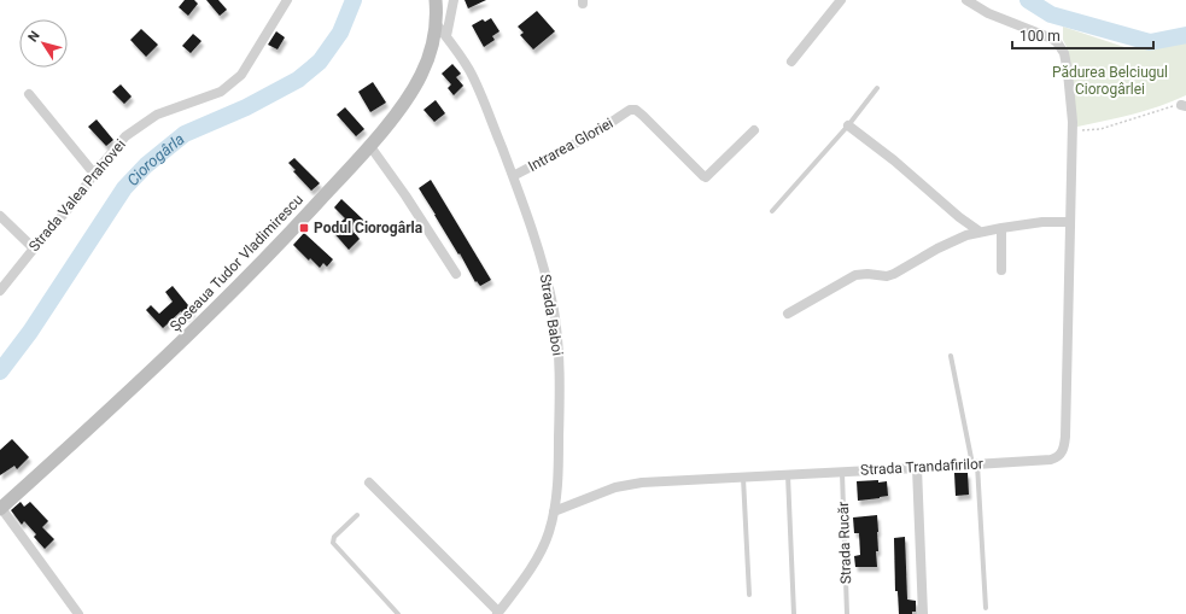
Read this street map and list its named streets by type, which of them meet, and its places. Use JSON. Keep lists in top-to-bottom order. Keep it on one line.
{"streets":{"main road":["Șoseaua Tudor Vladimirescu"],"street":["Intrarea Gloriei","Strada Valea Prahovei","Strada Baboi","Strada Trandafirilor"],"lane":["Strada Rucăr"]},"crossings":[["Intrarea Gloriei","Strada Baboi"],["Șoseaua Tudor Vladimirescu","Strada Baboi"],["Strada Baboi","Strada Trandafirilor"],["Strada Trandafirilor","Strada Rucăr"]],"water":["Ciorogârla"],"parks":["Pădurea Belciugul Ciorogârlei"],"places":{"transit":["Podul Ciorogârla"]},"scale_bar":"100 m","north":"top left"}
